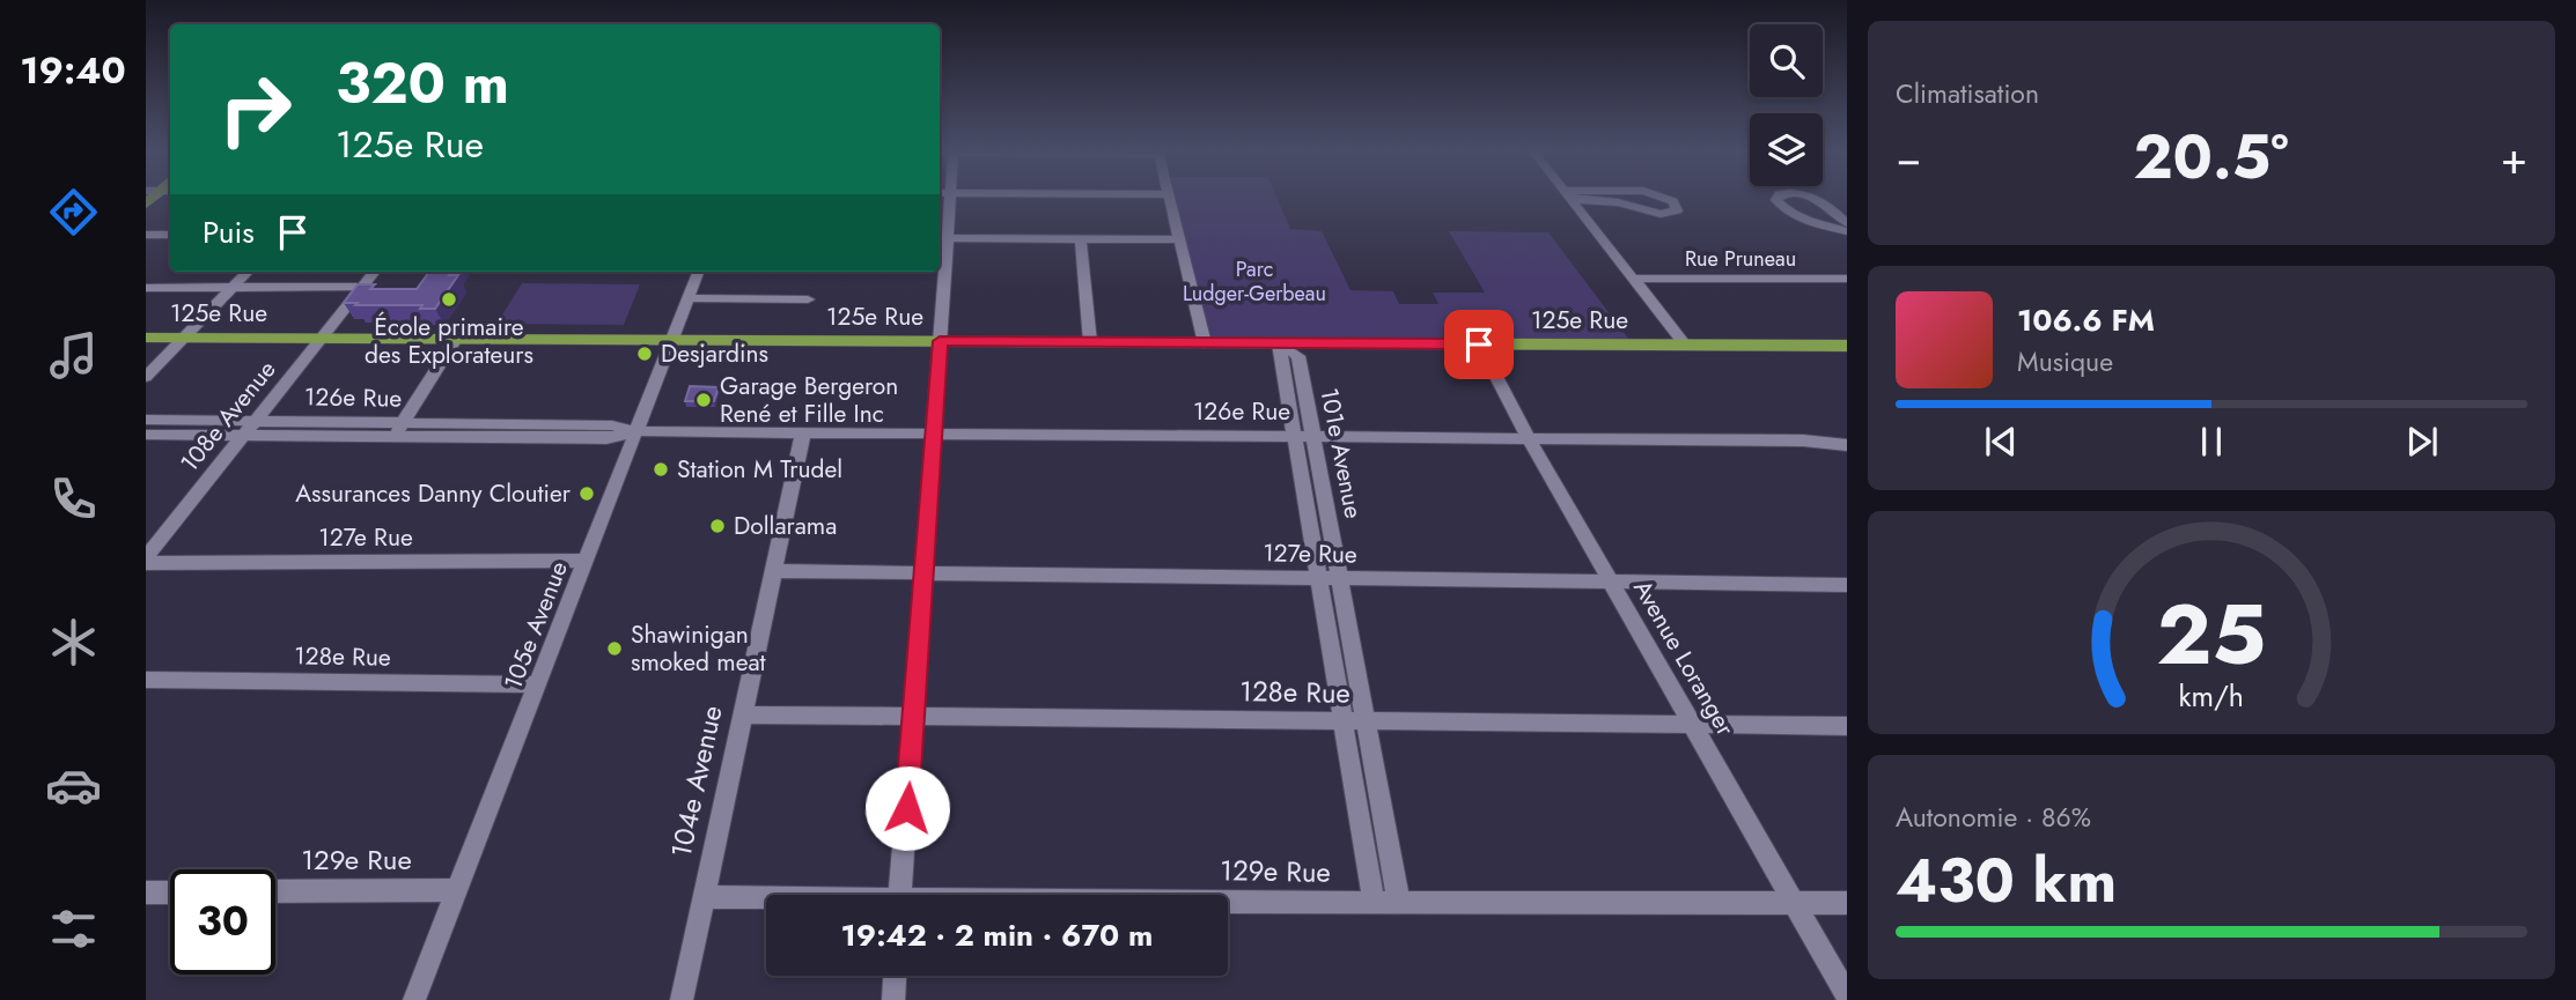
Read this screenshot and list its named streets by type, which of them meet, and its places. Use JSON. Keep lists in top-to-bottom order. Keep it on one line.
{"streets":{"main road":["125e Rue"],"street":["Rue Pruneau","126e Rue","108e Avenue","101e Avenue","127e Rue","105e Avenue","128e Rue","Avenue Loranger","104e Avenue","129e Rue"]},"crossings":[["125e Rue","108e Avenue"],["125e Rue","101e Avenue"],["125e Rue","105e Avenue"],["125e Rue","Avenue Loranger"],["126e Rue","108e Avenue"],["126e Rue","101e Avenue"],["126e Rue","105e Avenue"],["126e Rue","Avenue Loranger"],["126e Rue","104e Avenue"],["108e Avenue","127e Rue"],["101e Avenue","127e Rue"],["101e Avenue","128e Rue"],["101e Avenue","129e Rue"],["127e Rue","105e Avenue"],["127e Rue","Avenue Loranger"],["127e Rue","104e Avenue"],["105e Avenue","128e Rue"],["105e Avenue","129e Rue"],["128e Rue","Avenue Loranger"],["128e Rue","104e Avenue"],["Avenue Loranger","129e Rue"],["104e Avenue","129e Rue"]],"parks":["Parc Ludger-Gerbeau"],"places":["École primaire des Explorateurs","Desjardins","Garage Bergeron René et Fille Inc","Station M Trudel","Assurances Danny Cloutier","Dollarama","Shawinigan smoked meat"],"page":{"tabs":"19:40","tile":["Climatisation",["Autonomie · 86%","430 km"]],"turn":["320 m","125e Rue"],"heat":["−","20.5°","+"],"then":"Puis","song":["106.6 FM","Musique"],"limit":"30","trip":"19:42 · 2 min · 670 m","gauge":["25","km/h"]}}
